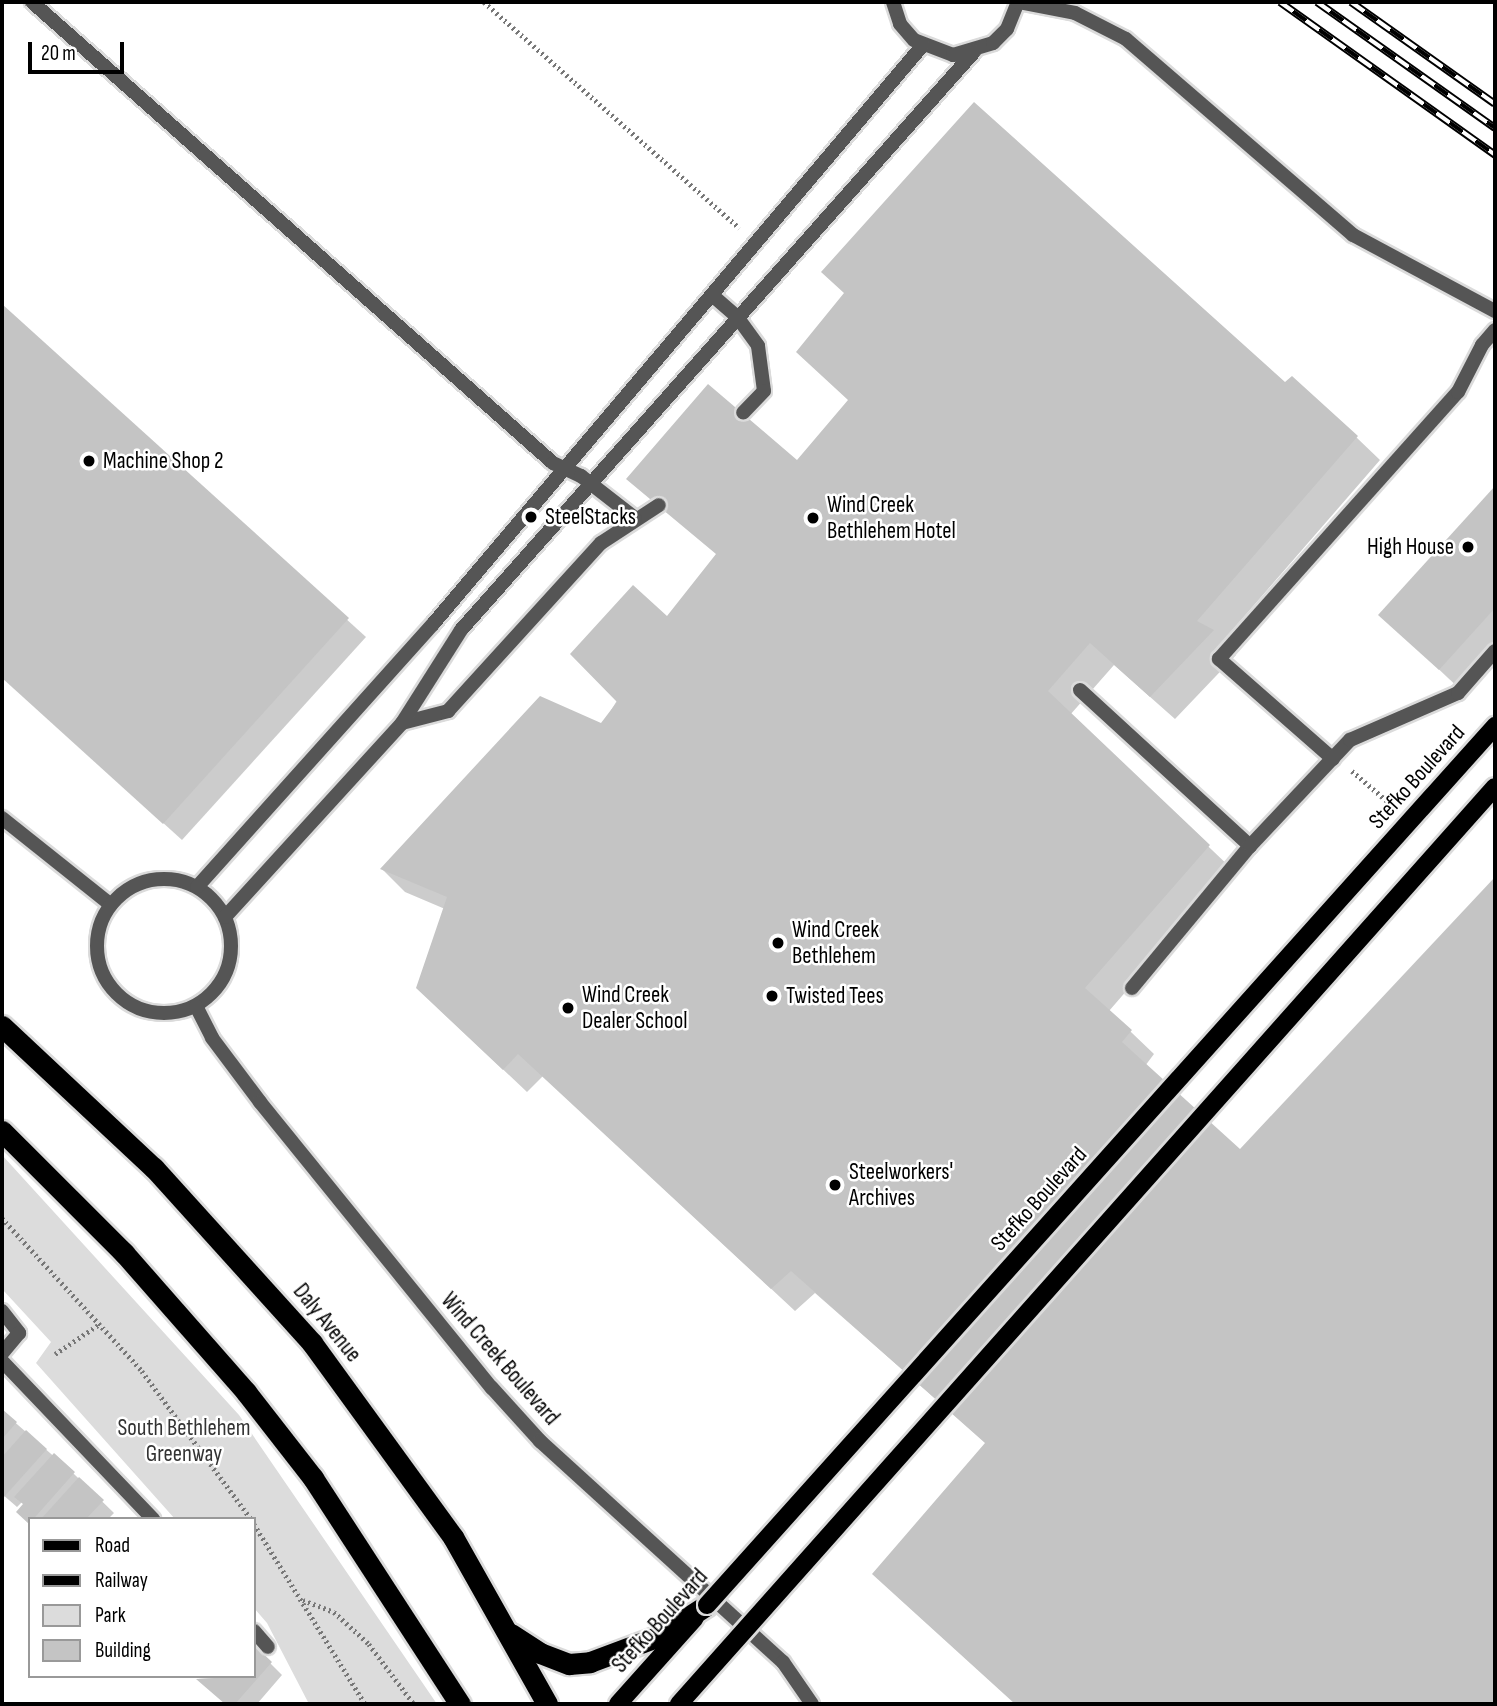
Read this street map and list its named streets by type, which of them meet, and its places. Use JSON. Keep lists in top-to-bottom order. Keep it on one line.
{"streets":{"highway":["Daly Avenue"],"main road":["Stefko Boulevard"],"street":["Wind Creek Boulevard"]},"parks":["South Bethlehem Greenway"],"places":["Machine Shop 2","SteelStacks","Wind Creek Bethlehem Hotel","High House","Wind Creek Bethlehem","Twisted Tees","Wind Creek Dealer School","Steelworkers' Archives"],"legend":["Road","Railway","Park","Building"],"scale_bar":"20 m"}
